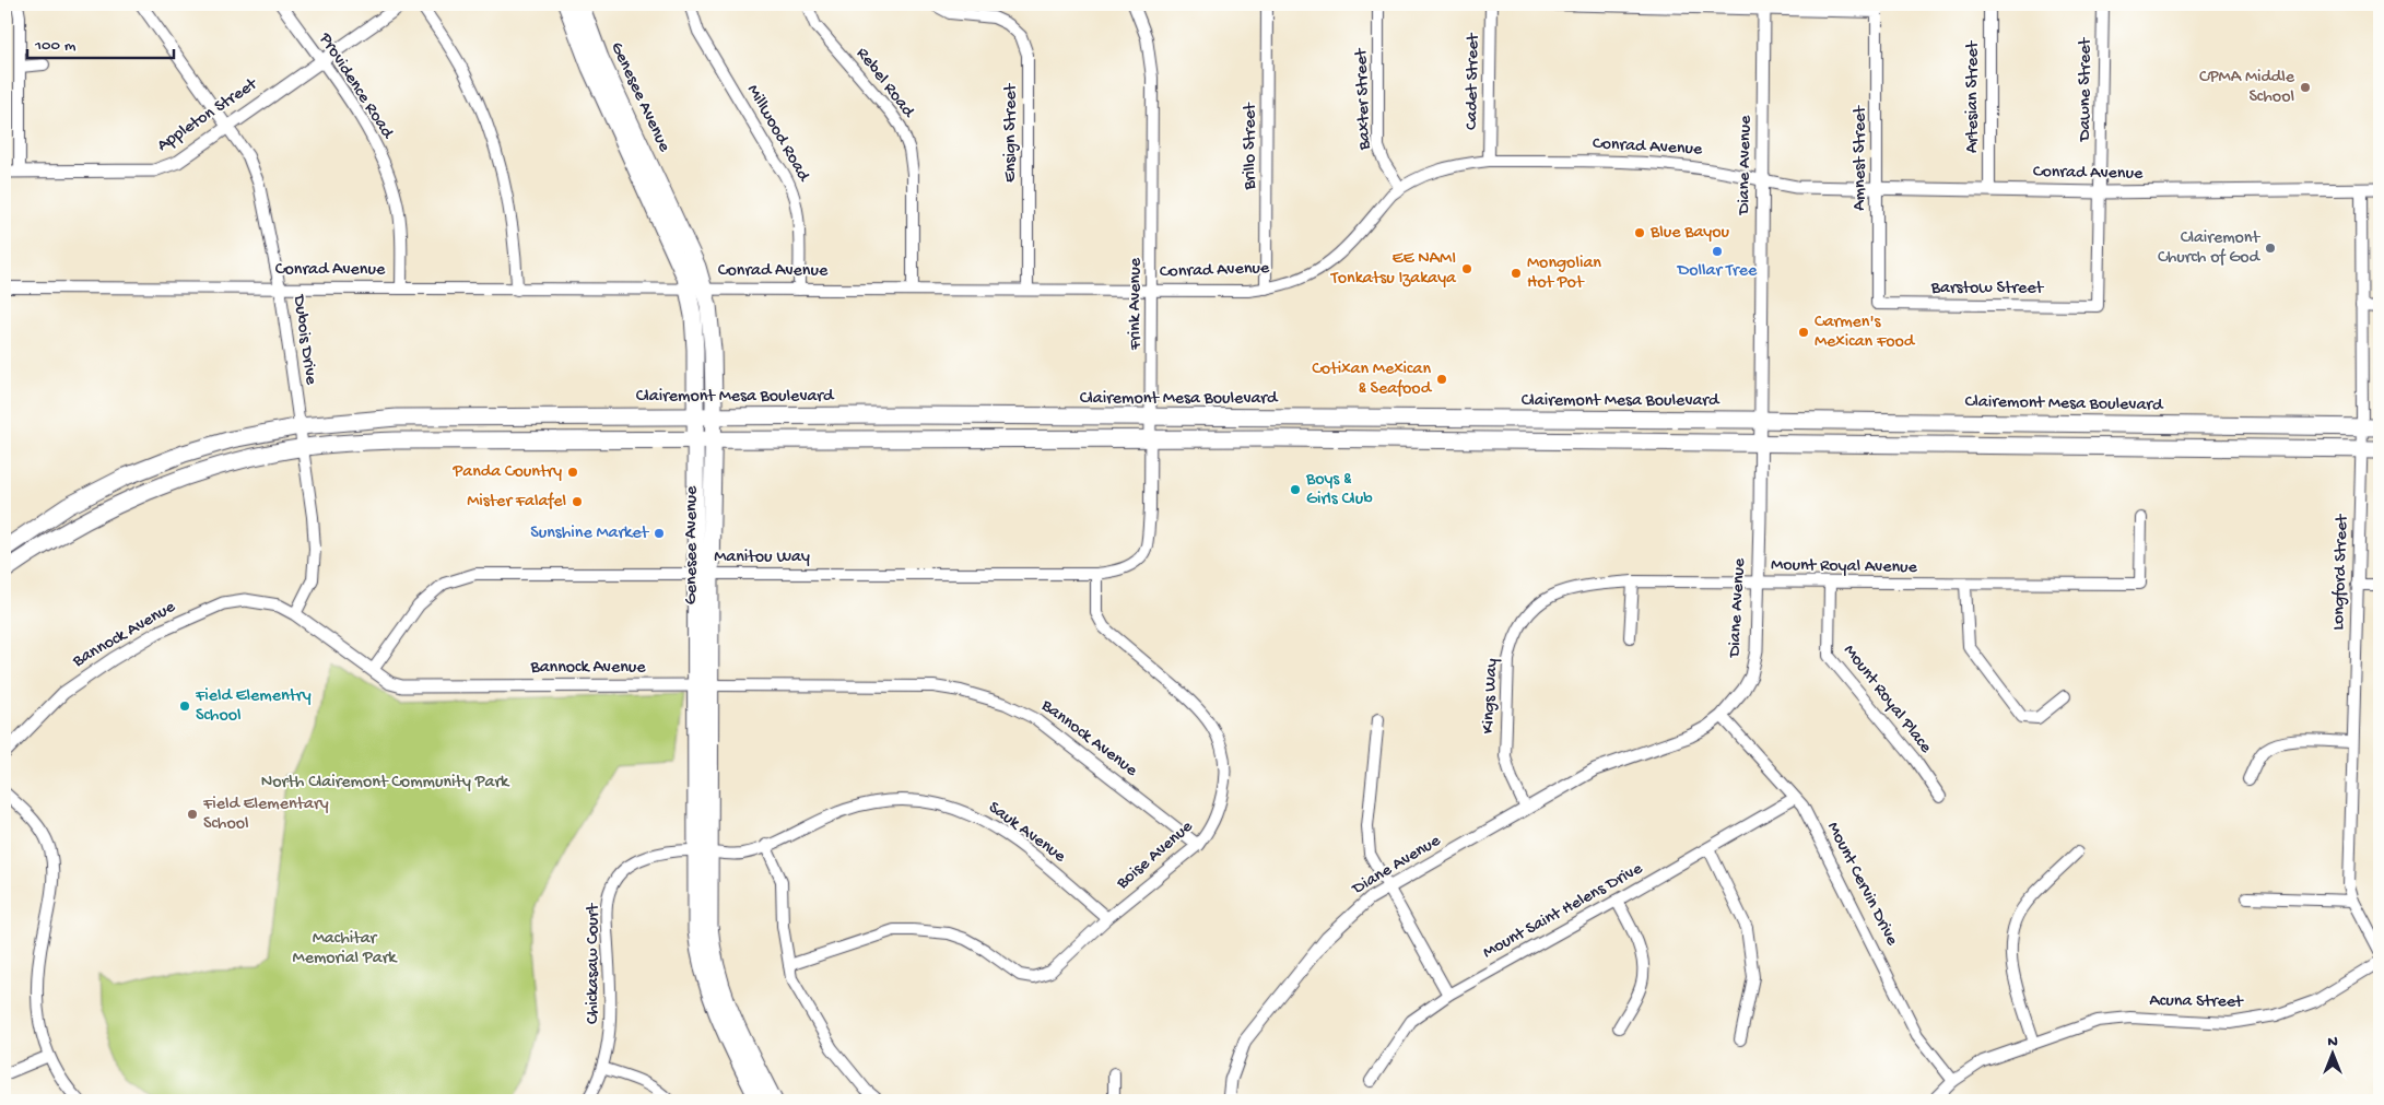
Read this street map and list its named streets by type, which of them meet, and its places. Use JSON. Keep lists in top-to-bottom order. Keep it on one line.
{"streets":{"main road":["Genesee Avenue","Clairemont Mesa Boulevard"],"street":["Cadet Street","Rebel Road","Providence Road","Dawne Street","Artesian Street","Baxter Street","Appleton Street","Millwood Road","Ensign Street","Brillo Street","Conrad Avenue","Amnest Street","Diane Avenue","Barstow Street","Frink Avenue","Dubois Drive","Manitou Way","Mount Royal Avenue","Longford Street","Bannock Avenue","Kings Way","Mount Royal Place","Sauk Avenue","Boise Avenue","Mount Cervin Drive","Mount Saint Helens Drive","Chickasaw Court","Acuna Street"]},"crossings":[["Cadet Street","Conrad Avenue"],["Rebel Road","Conrad Avenue"],["Providence Road","Appleton Street"],["Providence Road","Conrad Avenue"],["Dawne Street","Conrad Avenue"],["Dawne Street","Barstow Street"],["Genesee Avenue","Conrad Avenue"],["Genesee Avenue","Clairemont Mesa Boulevard"],["Genesee Avenue","Manitou Way"],["Genesee Avenue","Bannock Avenue"],["Genesee Avenue","Sauk Avenue"],["Genesee Avenue","Chickasaw Court"],["Artesian Street","Conrad Avenue"],["Baxter Street","Conrad Avenue"],["Appleton Street","Dubois Drive"],["Millwood Road","Conrad Avenue"],["Ensign Street","Conrad Avenue"],["Brillo Street","Conrad Avenue"],["Conrad Avenue","Amnest Street"],["Conrad Avenue","Diane Avenue"],["Conrad Avenue","Frink Avenue"],["Conrad Avenue","Dubois Drive"],["Conrad Avenue","Longford Street"],["Amnest Street","Diane Avenue"],["Amnest Street","Barstow Street"],["Diane Avenue","Clairemont Mesa Boulevard"],["Diane Avenue","Mount Royal Avenue"],["Diane Avenue","Kings Way"],["Diane Avenue","Mount Cervin Drive"],["Frink Avenue","Clairemont Mesa Boulevard"],["Frink Avenue","Manitou Way"],["Frink Avenue","Boise Avenue"],["Dubois Drive","Clairemont Mesa Boulevard"],["Dubois Drive","Bannock Avenue"],["Clairemont Mesa Boulevard","Longford Street"],["Manitou Way","Bannock Avenue"],["Manitou Way","Boise Avenue"],["Mount Royal Avenue","Kings Way"],["Mount Royal Avenue","Mount Royal Place"],["Bannock Avenue","Boise Avenue"],["Sauk Avenue","Boise Avenue"],["Sauk Avenue","Chickasaw Court"],["Mount Cervin Drive","Mount Saint Helens Drive"],["Mount Cervin Drive","Acuna Street"]],"parks":["North Clairemont Community Park","Machitar Memorial Park"],"places":["CPMA Middle School","Blue Bayou","Clairemont Church of God","Dollar Tree","EE NAMI Tonkatsu Izakaya","Mongolian Hot Pot","Carmen's Mexican Food","Cotixan Mexican & Seafood","Panda Country","Boys & Girls Club","Mister Falafel","Sunshine Market","Field Elementry School","Field Elementary School"],"scale_bar":"100 m","north":"top"}
